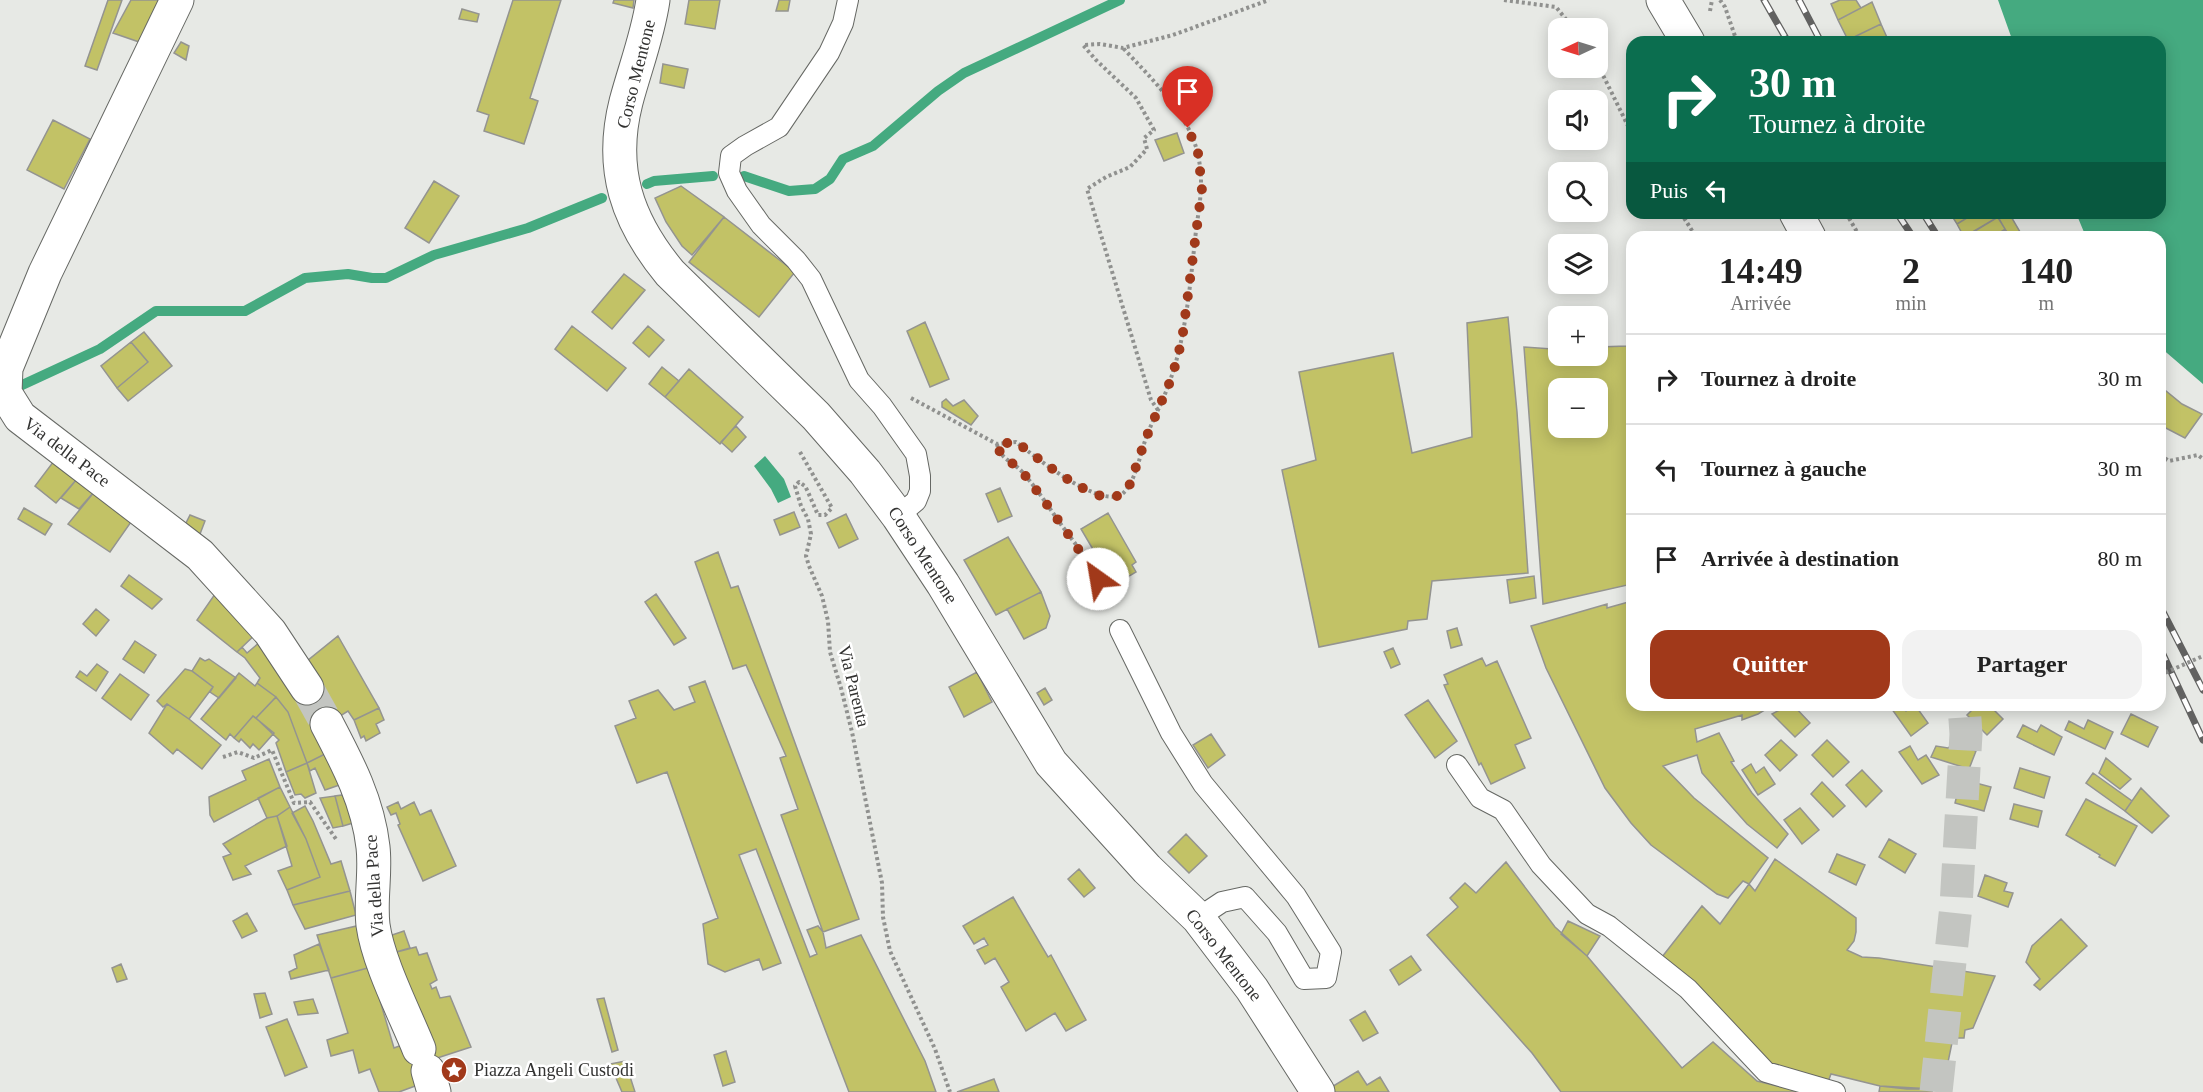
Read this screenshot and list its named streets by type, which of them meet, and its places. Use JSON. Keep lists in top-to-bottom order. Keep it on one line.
{"streets":{"main road":["Corso Mentone","Via della Pace"],"path":["Via Parenta"]},"places":{"place":["Piazza Angeli Custodi"]},"north":"left","page":{"map_buttons":["+","−"],"turn":["30 m","Tournez à droite"],"then":"Puis","eta":["14:49","Arrivée","2","min","140","m"],"list":[{"name":"Tournez à droite","value":"30 m"},{"name":"Tournez à gauche","value":"30 m"},{"name":"Arrivée à destination","value":"80 m"}],"buttons":["Quitter","Partager"]}}
